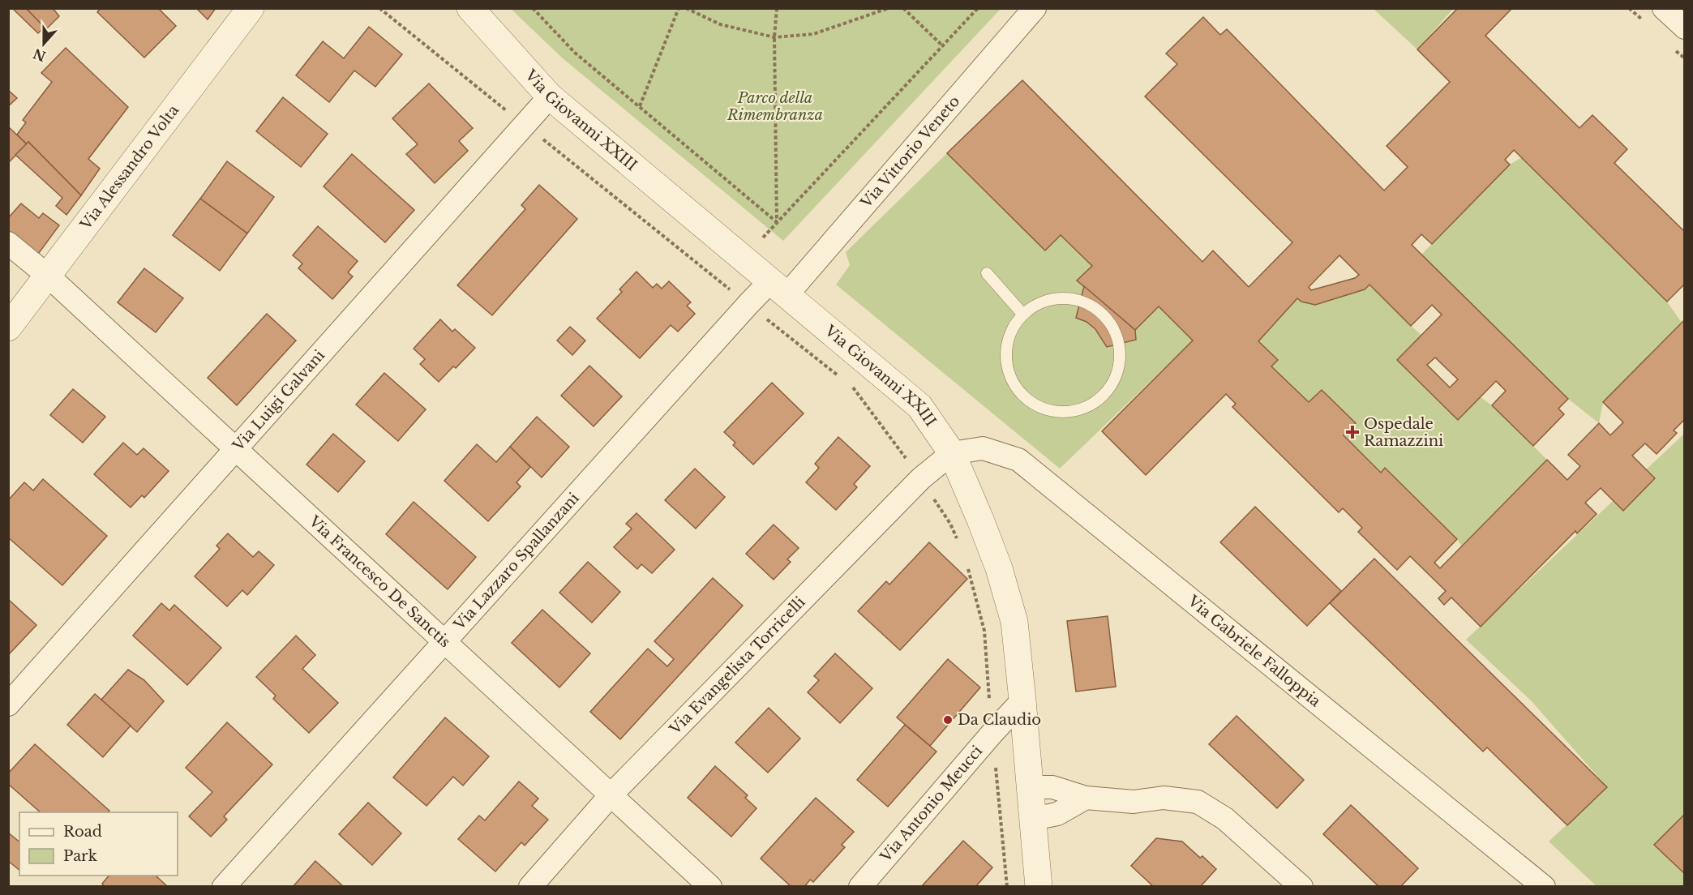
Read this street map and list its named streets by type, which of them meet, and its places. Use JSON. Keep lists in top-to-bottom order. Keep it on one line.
{"streets":{"street":["Via Giovanni XXIII","Via Vittorio Veneto","Via Alessandro Volta","Via Luigi Galvani","Via Lazzaro Spallanzani","Via Francesco De Sanctis","Via Gabriele Falloppia","Via Evangelista Torricelli","Via Antonio Meucci"]},"crossings":[["Via Giovanni XXIII","Via Vittorio Veneto"],["Via Giovanni XXIII","Via Luigi Galvani"],["Via Giovanni XXIII","Via Lazzaro Spallanzani"],["Via Giovanni XXIII","Via Gabriele Falloppia"],["Via Giovanni XXIII","Via Evangelista Torricelli"],["Via Giovanni XXIII","Via Antonio Meucci"],["Via Vittorio Veneto","Via Lazzaro Spallanzani"],["Via Alessandro Volta","Via Francesco De Sanctis"],["Via Luigi Galvani","Via Francesco De Sanctis"],["Via Lazzaro Spallanzani","Via Francesco De Sanctis"],["Via Francesco De Sanctis","Via Evangelista Torricelli"],["Via Gabriele Falloppia","Via Evangelista Torricelli"]],"parks":["Parco della Rimembranza"],"places":{"health":["Ospedale Ramazzini"],"other":["Da Claudio"]},"legend":["Road","Park"],"north":"bottom"}
